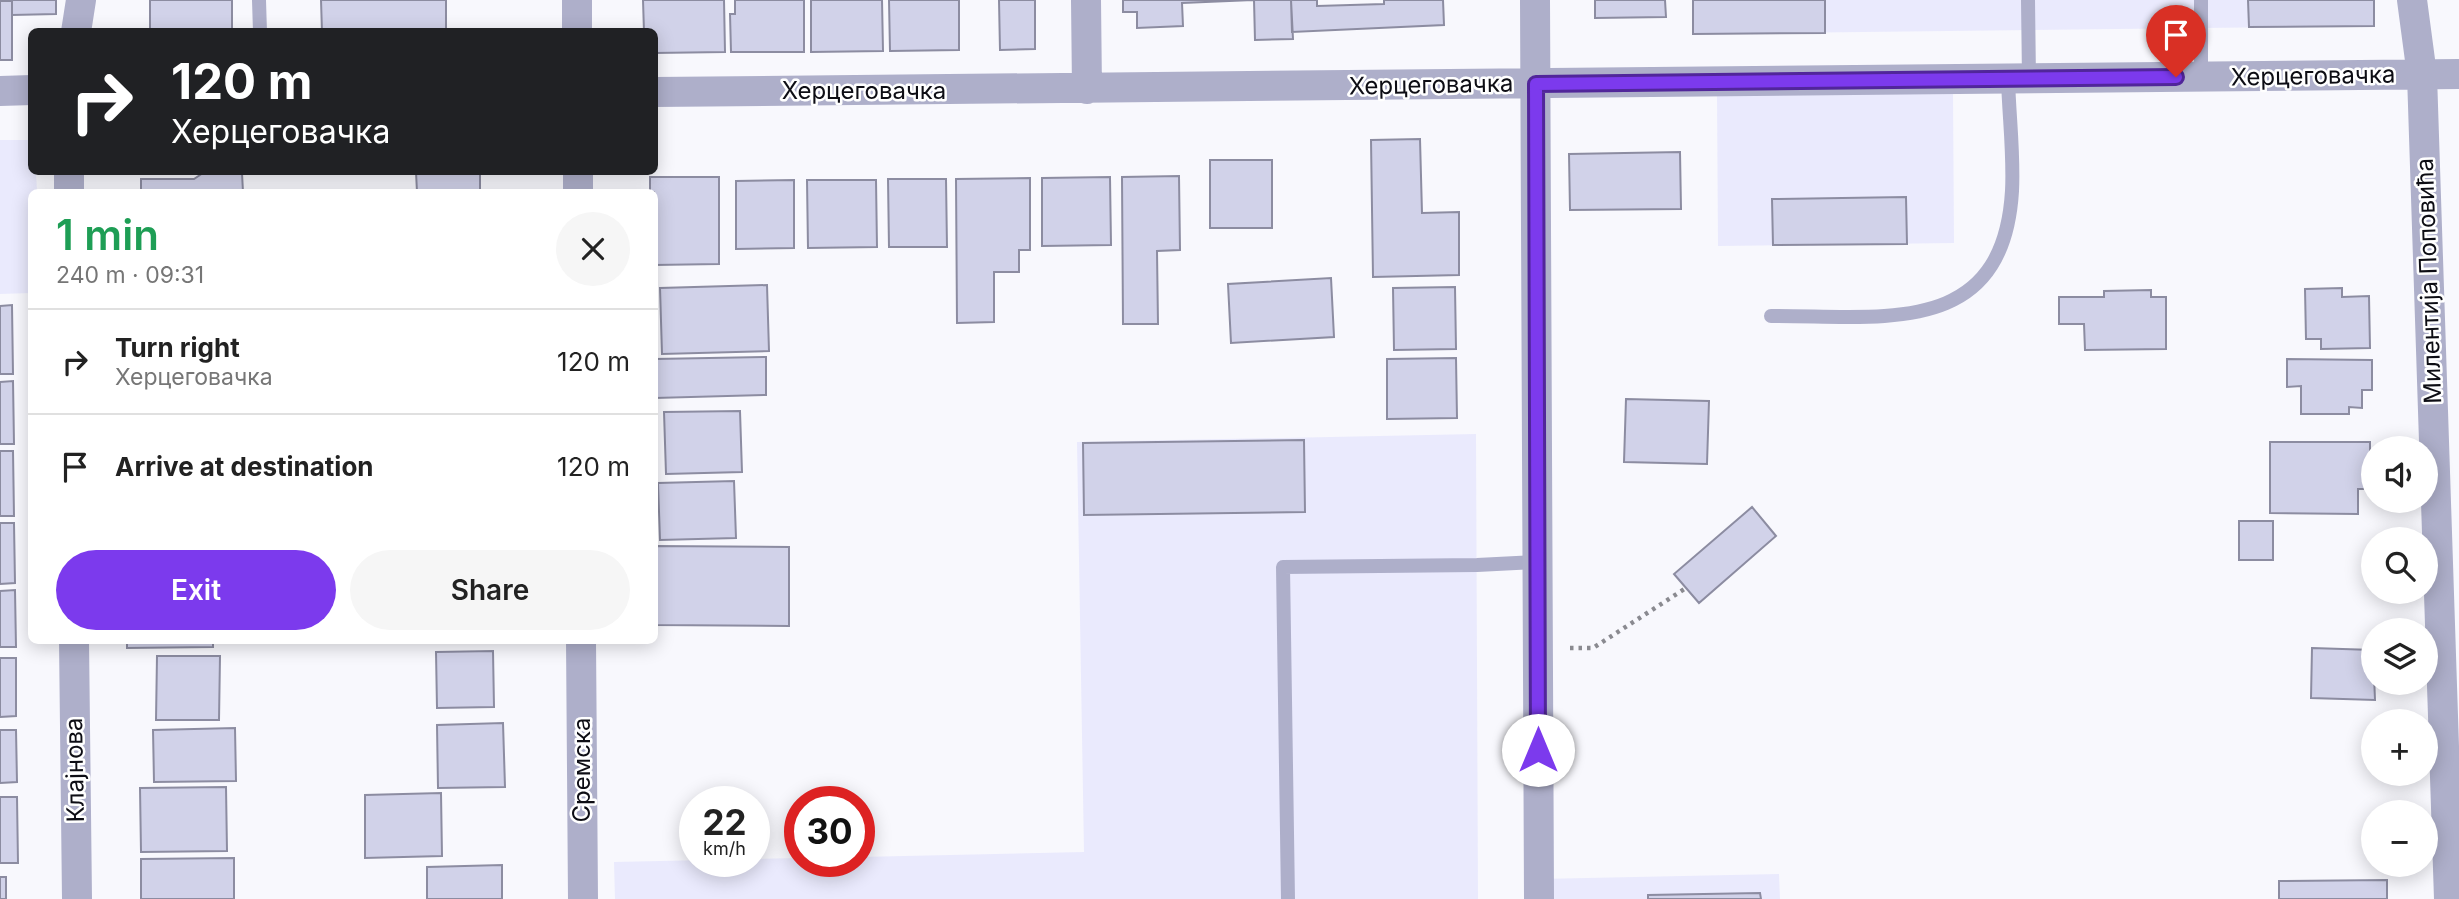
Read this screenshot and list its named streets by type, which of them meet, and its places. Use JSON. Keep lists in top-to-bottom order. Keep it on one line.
{"streets":{"street":["Херцеговачка","Милентија Поповића","Клајнова","Сремска"]},"crossings":[["Херцеговачка","Милентија Поповића"]],"page":{"turn":["120 m","Херцеговачка"],"heading":["1 min","240 m · 09:31"],"list":[{"name":"Turn right","note":"Херцеговачка","value":"120 m"},{"name":"Arrive at destination","value":"120 m"}],"map_buttons":["+","−"],"buttons":["Exit","Share"],"speed":"22 km/h","limit":"30"}}
